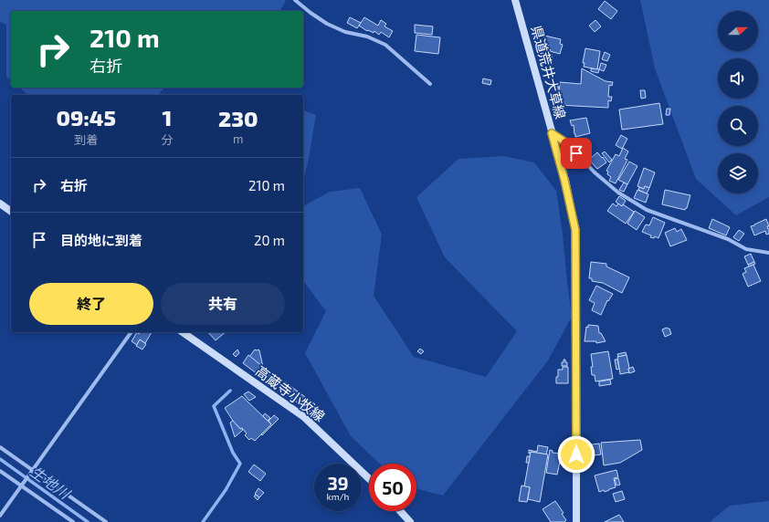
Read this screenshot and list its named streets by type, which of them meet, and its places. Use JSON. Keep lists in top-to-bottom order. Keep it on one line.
{"streets":{"main road":["県道荒井大草線","高蔵寺小牧線"]},"water":["生地川"],"north":"right","page":{"turn":["210 m","右折"],"eta":["09:45","到着","1","分","230","m"],"list":[{"name":"右折","value":"210 m"},{"name":"目的地に到着","value":"20 m"}],"buttons":["終了","共有"],"speed":"39 km/h","limit":"50"}}
